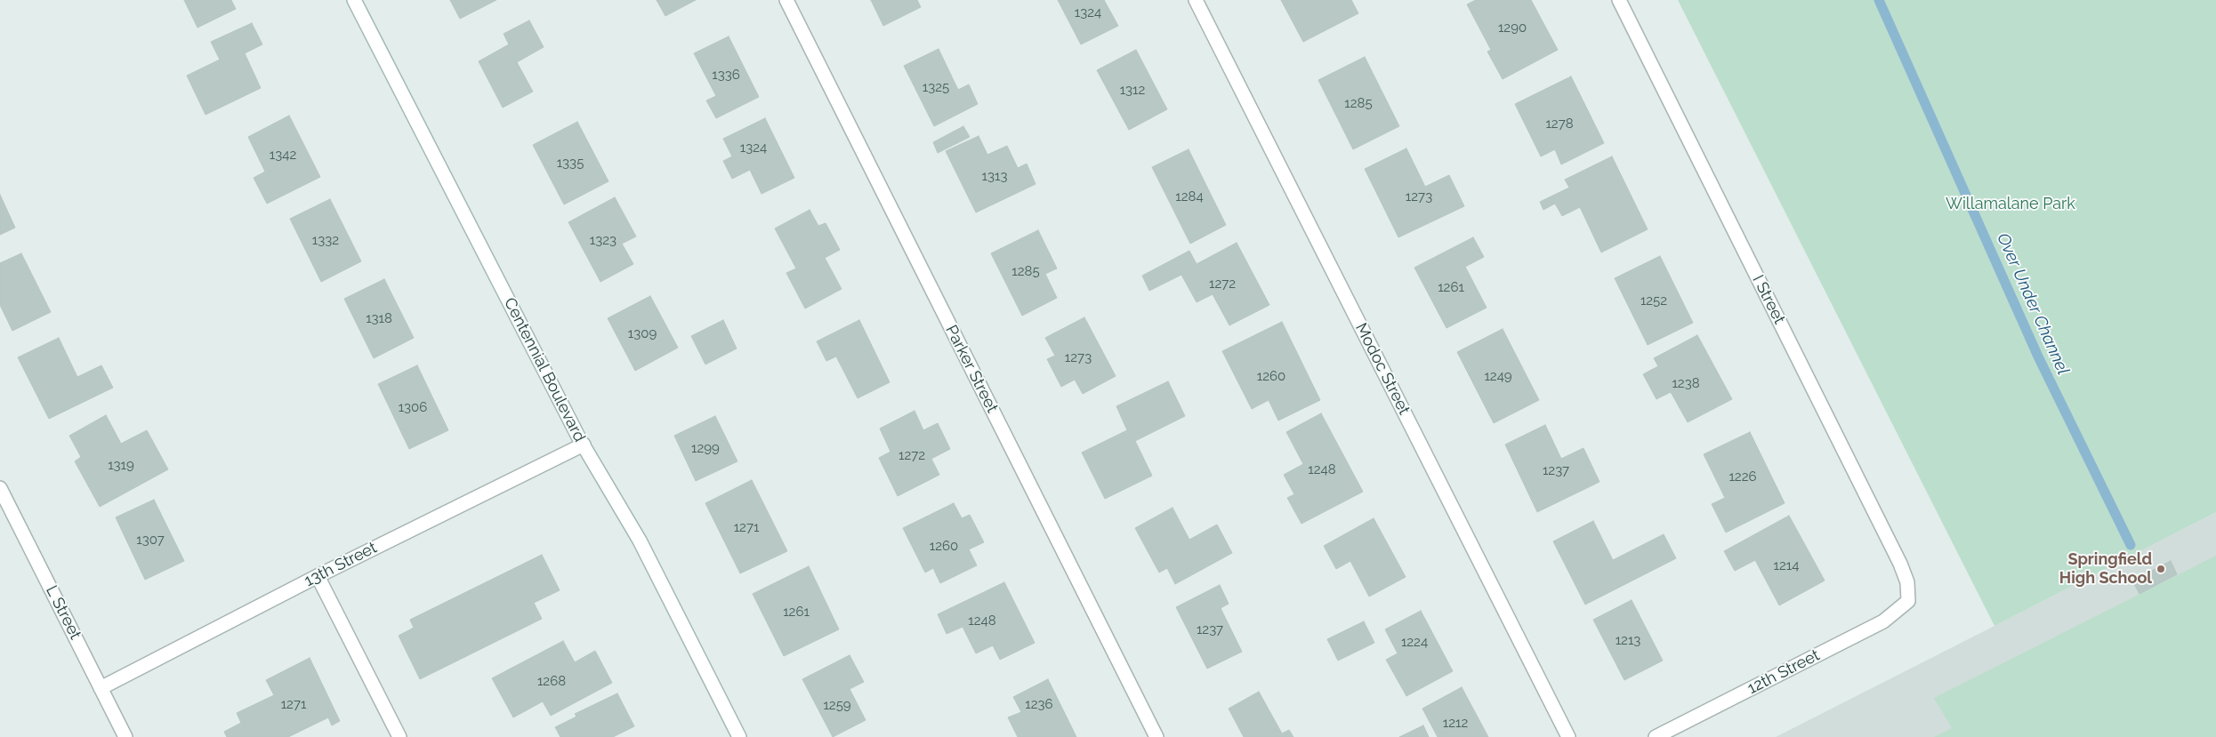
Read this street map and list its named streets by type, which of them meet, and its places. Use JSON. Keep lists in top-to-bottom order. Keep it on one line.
{"streets":{"street":["I Street","Parker Street","Modoc Street","Centennial Boulevard","13th Street","L Street","12th Street"]},"crossings":[["I Street","12th Street"],["Centennial Boulevard","13th Street"],["13th Street","L Street"]],"water":["Over Under Channel"],"parks":["Willamalane Park"],"places":["Springfield High School"],"house_numbers":["1324","1290","1336","1325","1312","1285","1278","1324","1342","1335","1313","1284","1273","1332","1323","1285","1272","1261","1252","1318","1309","1273","1260","1249","1238","1306","1299","1272","1319","1248","1237","1226","1271","1307","1260","1214","1261","1248","1237","1213","1224","1268","1271","1236","1259","1212"]}
